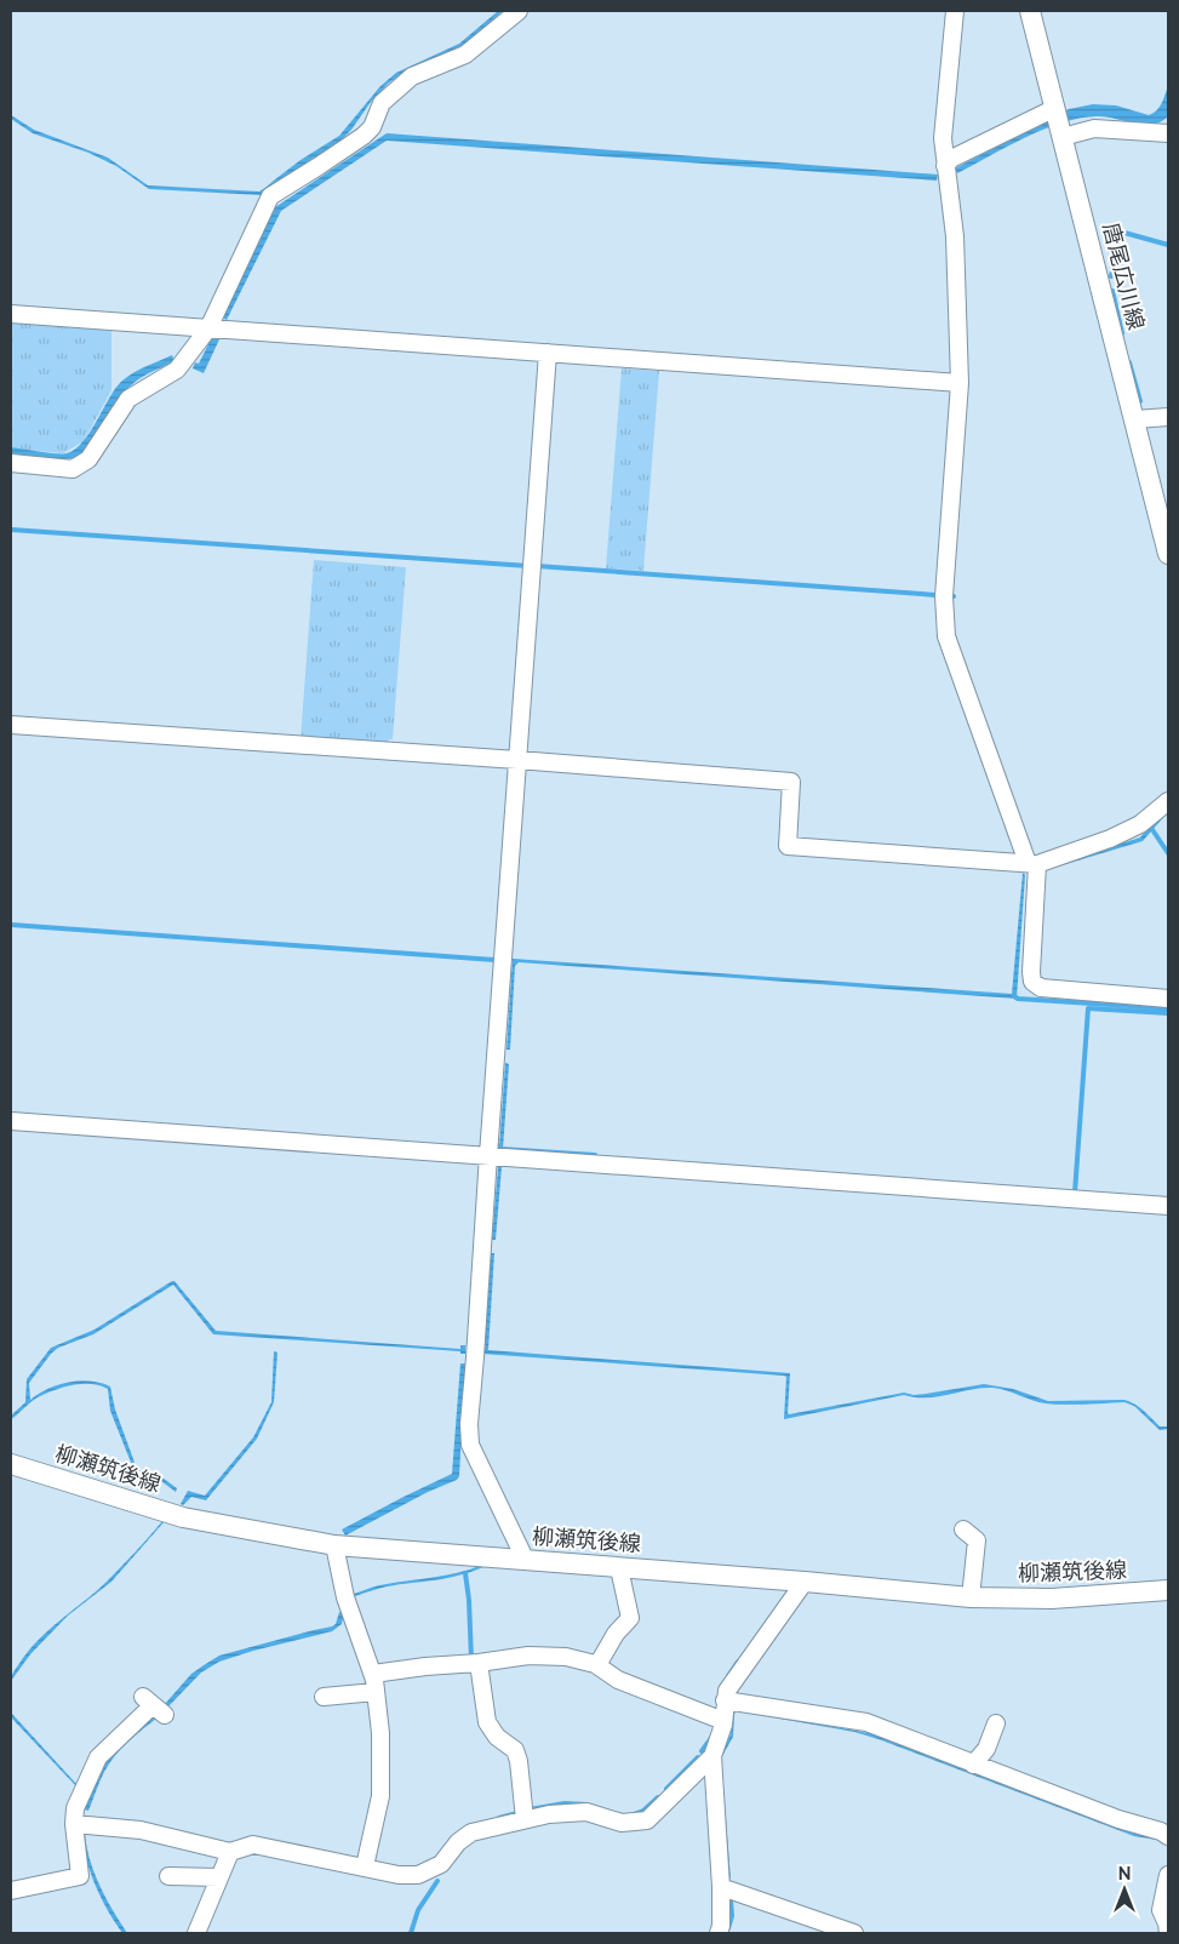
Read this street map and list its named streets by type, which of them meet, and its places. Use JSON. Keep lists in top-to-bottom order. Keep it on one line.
{"streets":{"main road":["唐尾広川線","柳瀬筑後線"]},"north":"top"}
